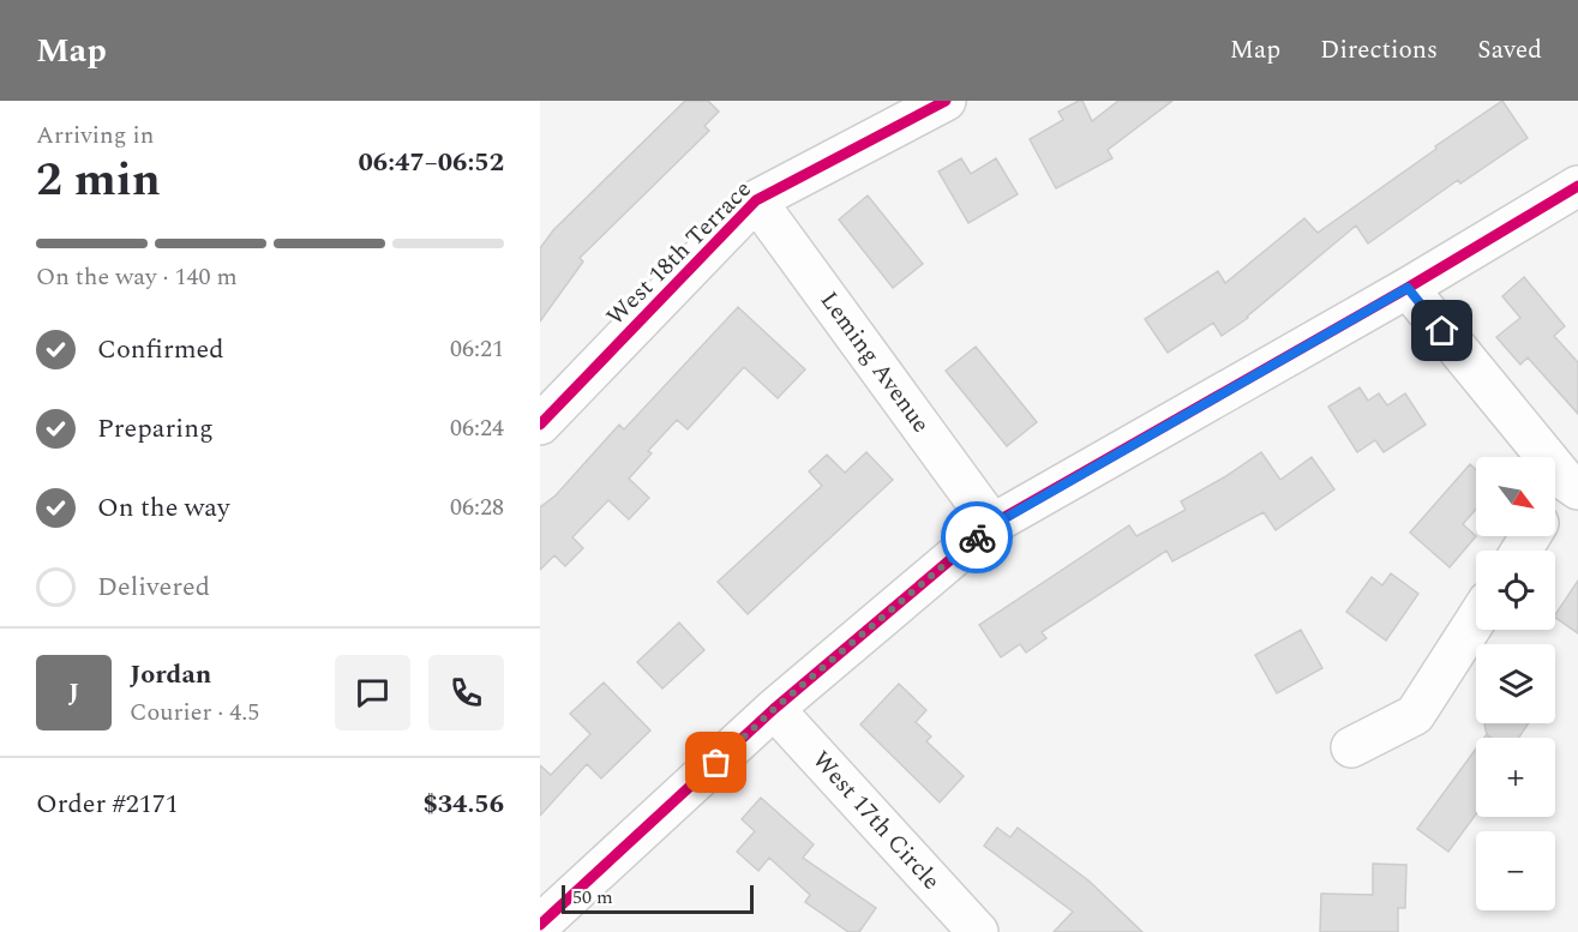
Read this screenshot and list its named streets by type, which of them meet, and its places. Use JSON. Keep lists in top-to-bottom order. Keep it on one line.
{"streets":{"street":["West 18th Terrace","Leming Avenue","West 17th Circle"]},"crossings":[["West 18th Terrace","Leming Avenue"]],"scale_bar":"50 m","north":"bottom right","page":{"header":"Map","nav":["Map","Directions","Saved"],"heading":["2 min","Arriving in","06:47–06:52"],"panel":["Jordan","Courier · 4.5","Order #2171","$34.56"],"bar":"On the way · 140 m","list":[["Confirmed","06:21"],["Preparing","06:24"],["On the way","06:28"],"Delivered"],"map_buttons":["+","−"],"round":"J","scale":"50 m"}}
